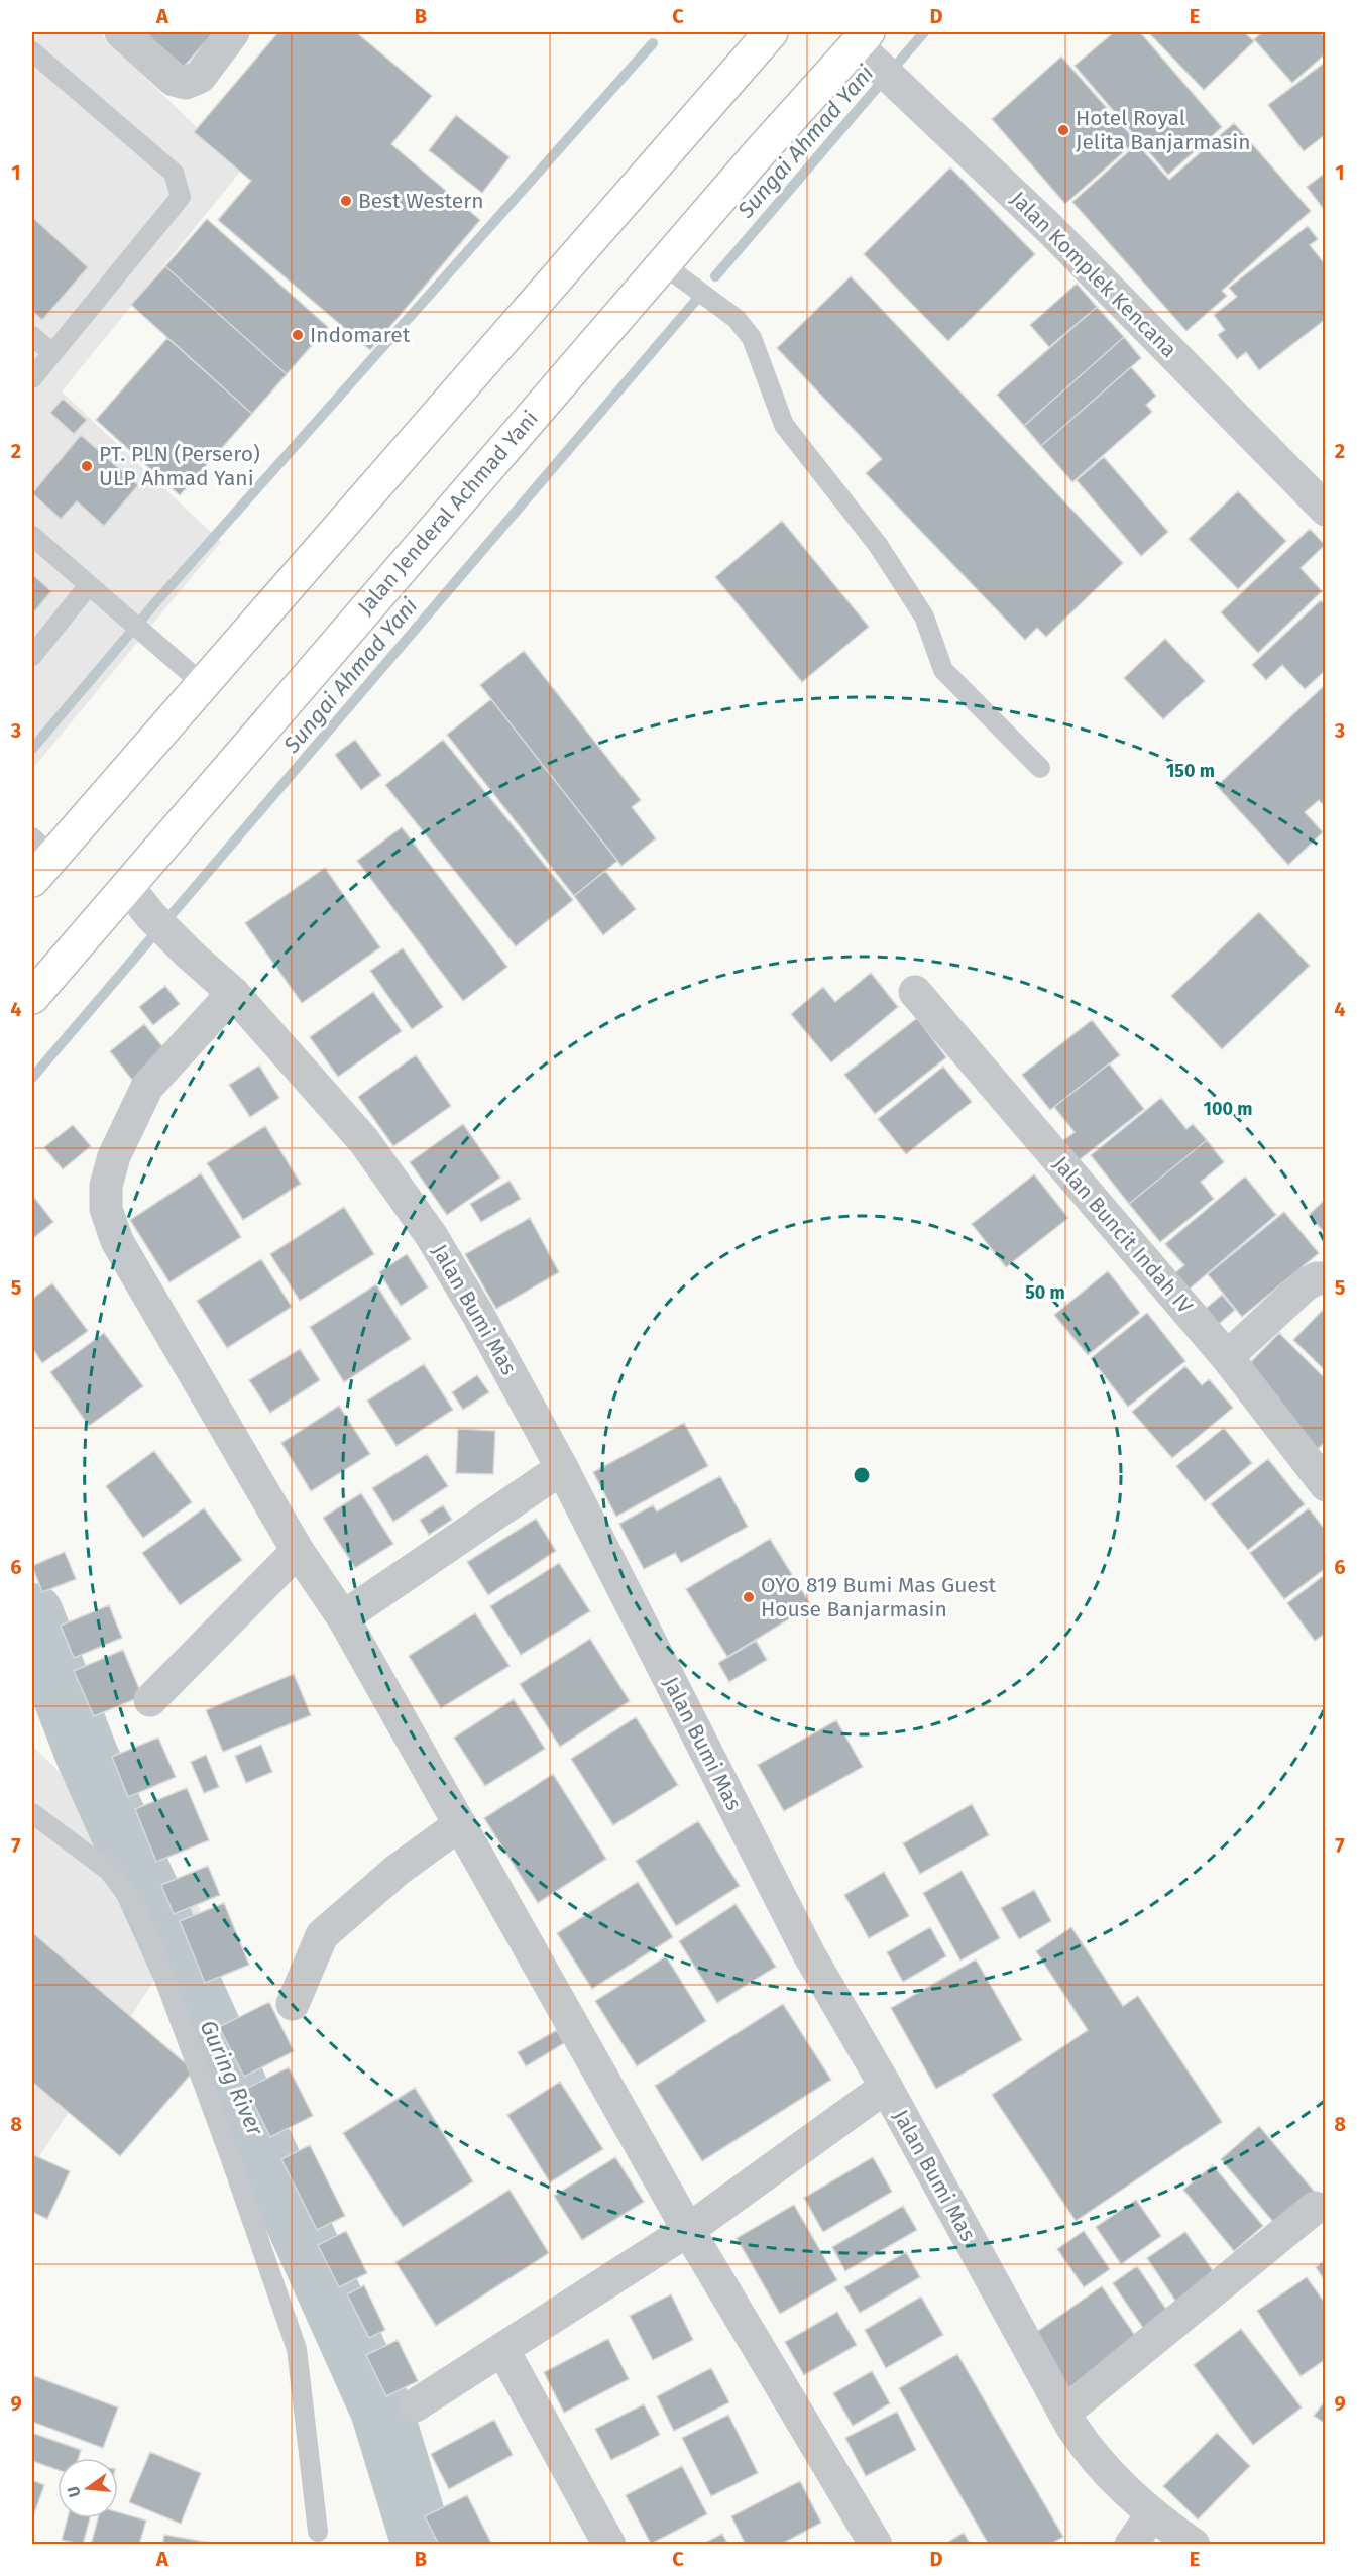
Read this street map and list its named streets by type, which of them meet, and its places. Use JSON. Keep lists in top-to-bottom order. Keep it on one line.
{"streets":{"highway":["Jalan Jenderal Achmad Yani"],"street":["Jalan Komplek Kencana","Jalan Buncit Indah IV","Jalan Bumi Mas"]},"crossings":[["Jalan Komplek Kencana","Jalan Jenderal Achmad Yani"],["Jalan Jenderal Achmad Yani","Jalan Bumi Mas"]],"water":["Sungai Ahmad Yani","Guring River"],"places":["Hotel Royal Jelita Banjarmasin","Best Western","Indomaret","PT. PLN (Persero) ULP Ahmad Yani","OYO 819 Bumi Mas Guest House Banjarmasin"],"north":"left","grid":{"columns":["A","B","C","D","E"],"rows":["1","2","3","4","5","6","7","8","9"]},"rings":["150 m","100 m","50 m"]}
